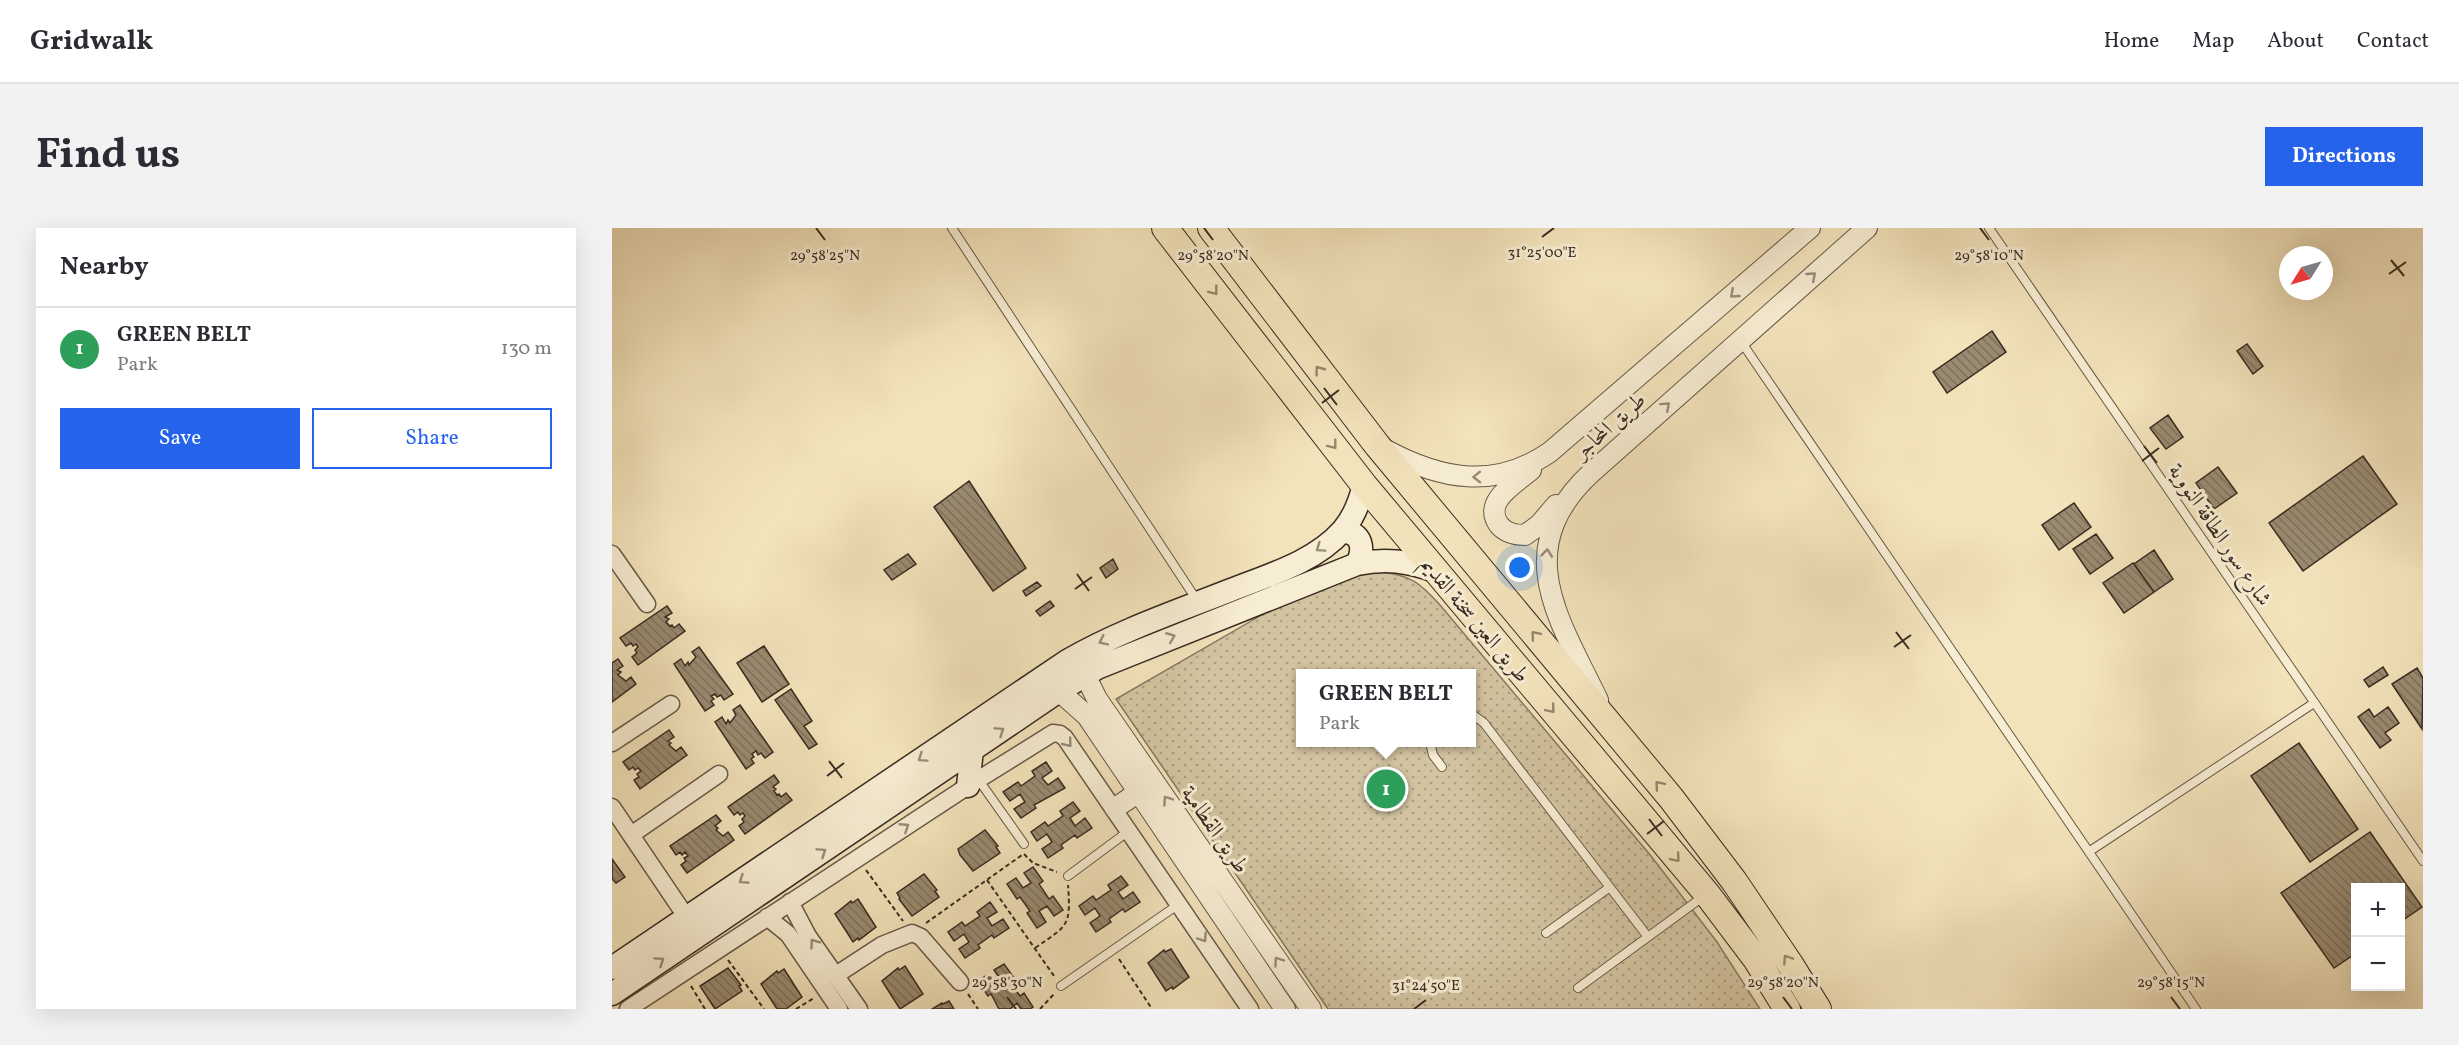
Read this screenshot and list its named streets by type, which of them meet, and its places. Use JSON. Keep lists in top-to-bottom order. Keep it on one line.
{"streets":{"main road":["طريق العين سخنة القديم"],"street":["طريق المحاجر","طريق القطامية"],"lane":["شارع سور الطاقة النووية"]},"crossings":[["طريق المحاجر","طريق العين سخنة القديم"]],"north":"bottom left","page":{"header":"Gridwalk","nav":["Home","Map","About","Contact"],"title":"Find us","buttons":["Directions",["Save","Share"]],"heading":"Nearby","list":[{"mark":"1","name":"GREEN BELT","note":"Park","value":"130 m"}],"popup":["GREEN BELT","Park"],"pins":"1","map_buttons":["+","−"]},"coordinates":["31°25'00\"E","29°58'25\"N","29°58'20\"N","29°58'10\"N","29°58'30\"N","29°58'15\"N","31°24'50\"E"]}
